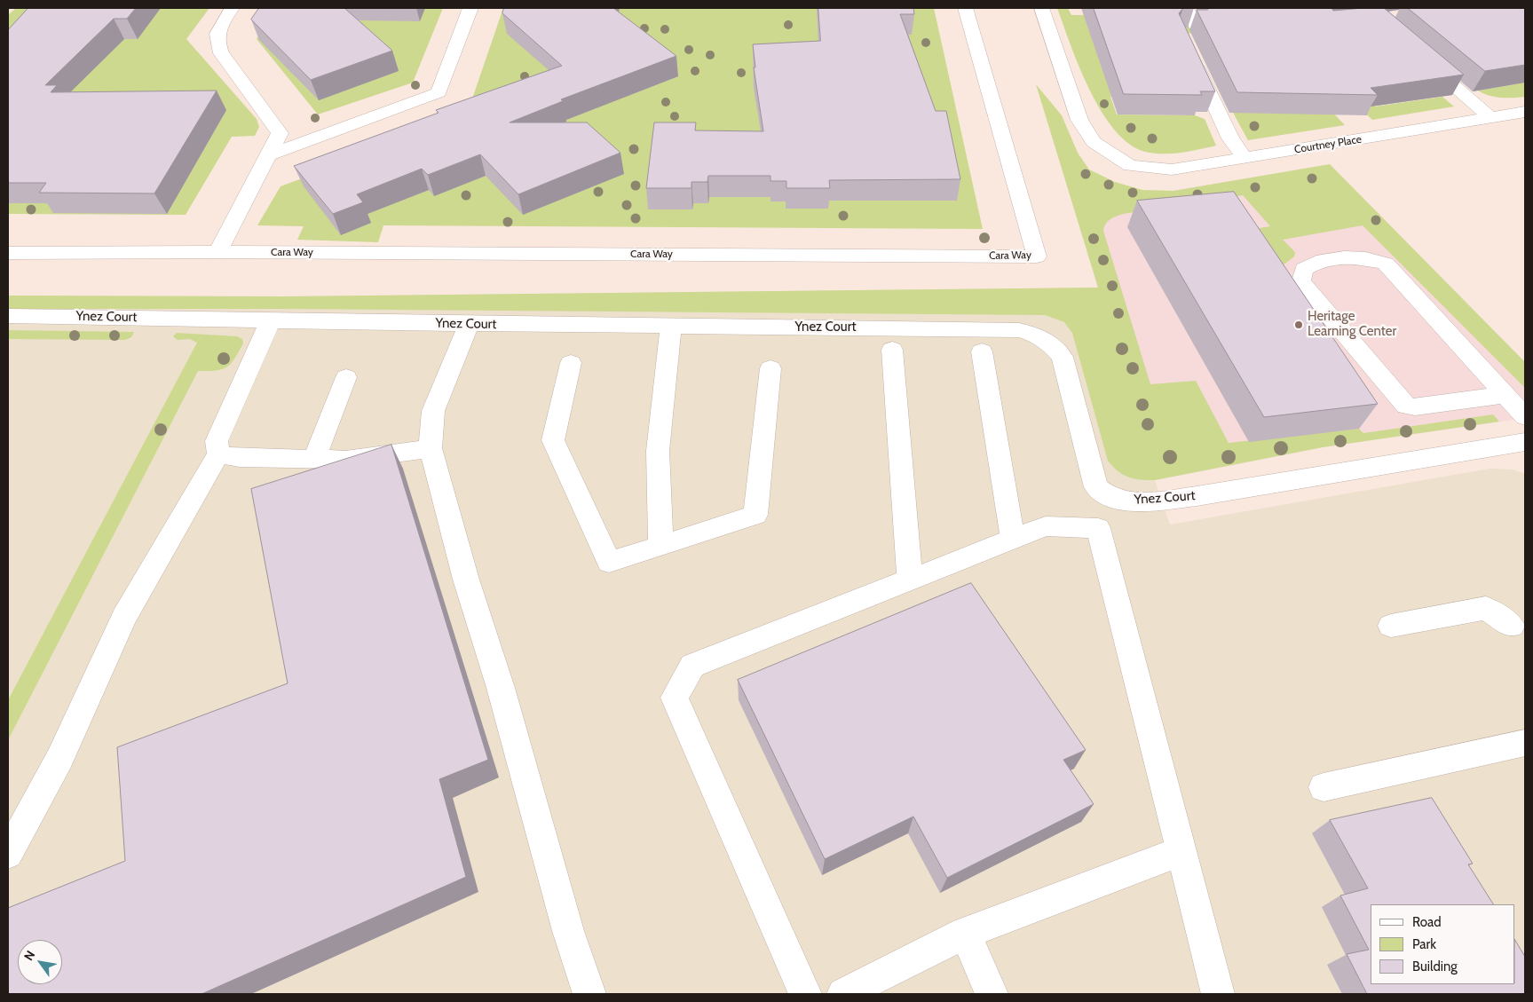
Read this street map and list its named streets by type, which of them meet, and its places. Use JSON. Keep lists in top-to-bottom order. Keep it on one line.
{"streets":{"street":["Courtney Place","Cara Way","Ynez Court"]},"places":["Heritage Learning Center"],"legend":["Road","Park","Building"],"north":"top left"}
